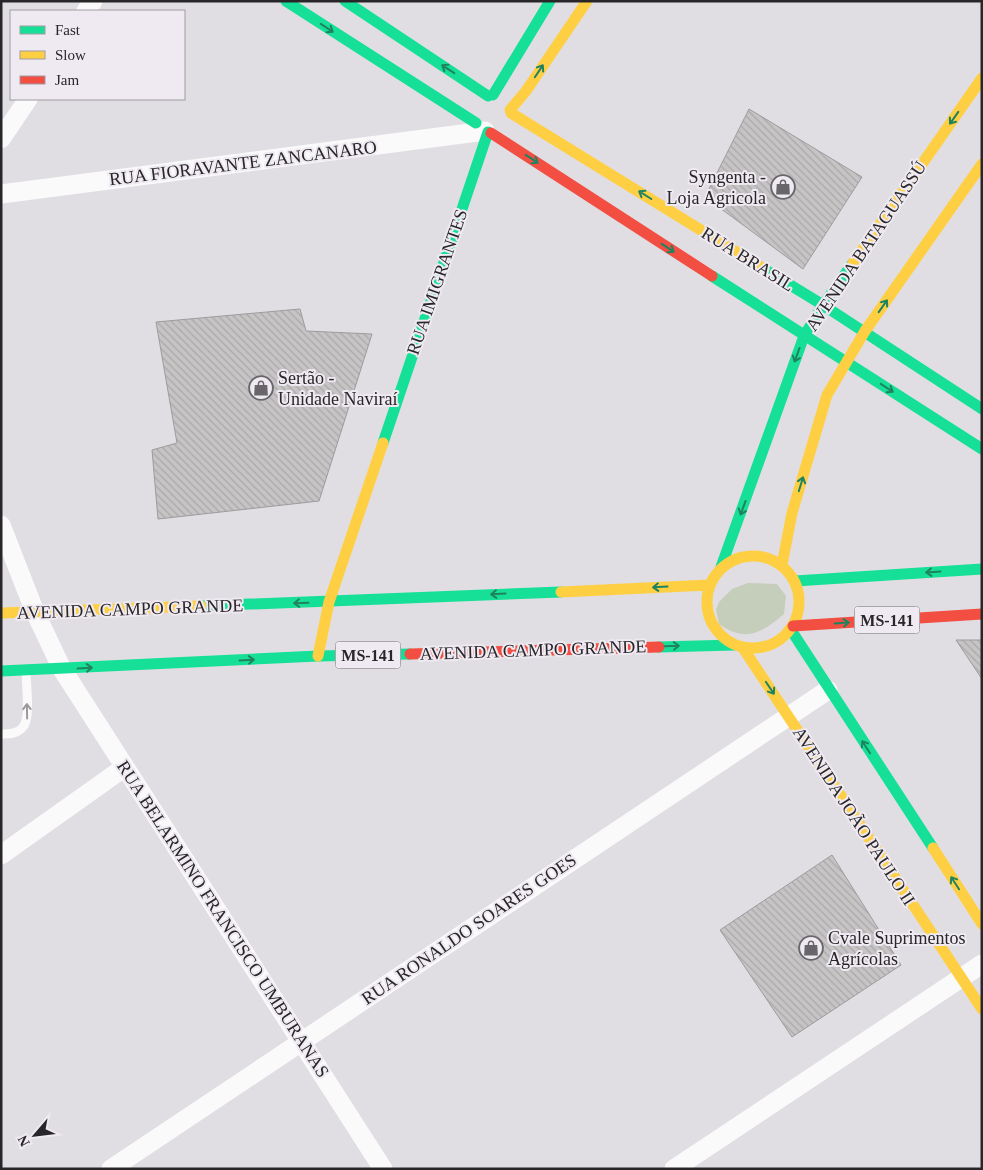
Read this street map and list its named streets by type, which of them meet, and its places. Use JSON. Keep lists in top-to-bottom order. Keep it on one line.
{"streets":{"street":["RUA FIORAVANTE ZANCANARO","AVENIDA BATAGUASSÚ","RUA BRASIL","RUA IMIGRANTES","AVENIDA CAMPO GRANDE","MS-141","AVENIDA JOÃO PAULO II","RUA BELARMINO FRANCISCO UMBURANAS","RUA RONALDO SOARES GOES"]},"crossings":[["RUA FIORAVANTE ZANCANARO","RUA BRASIL"],["RUA FIORAVANTE ZANCANARO","RUA IMIGRANTES"],["AVENIDA BATAGUASSÚ","RUA BRASIL"],["AVENIDA BATAGUASSÚ","AVENIDA CAMPO GRANDE"],["AVENIDA BATAGUASSÚ","MS-141"],["AVENIDA BATAGUASSÚ","AVENIDA JOÃO PAULO II"],["RUA BRASIL","RUA IMIGRANTES"],["RUA IMIGRANTES","AVENIDA CAMPO GRANDE"],["AVENIDA CAMPO GRANDE","MS-141"],["AVENIDA CAMPO GRANDE","AVENIDA JOÃO PAULO II"],["AVENIDA CAMPO GRANDE","RUA BELARMINO FRANCISCO UMBURANAS"],["MS-141","AVENIDA JOÃO PAULO II"],["AVENIDA JOÃO PAULO II","RUA RONALDO SOARES GOES"],["RUA BELARMINO FRANCISCO UMBURANAS","RUA RONALDO SOARES GOES"]],"places":{"shop":["Syngenta - Loja Agricola","Sertão - Unidade Naviraí","Cvale Suprimentos Agrícolas"]},"legend":["Fast","Slow","Jam"],"north":"bottom left"}
